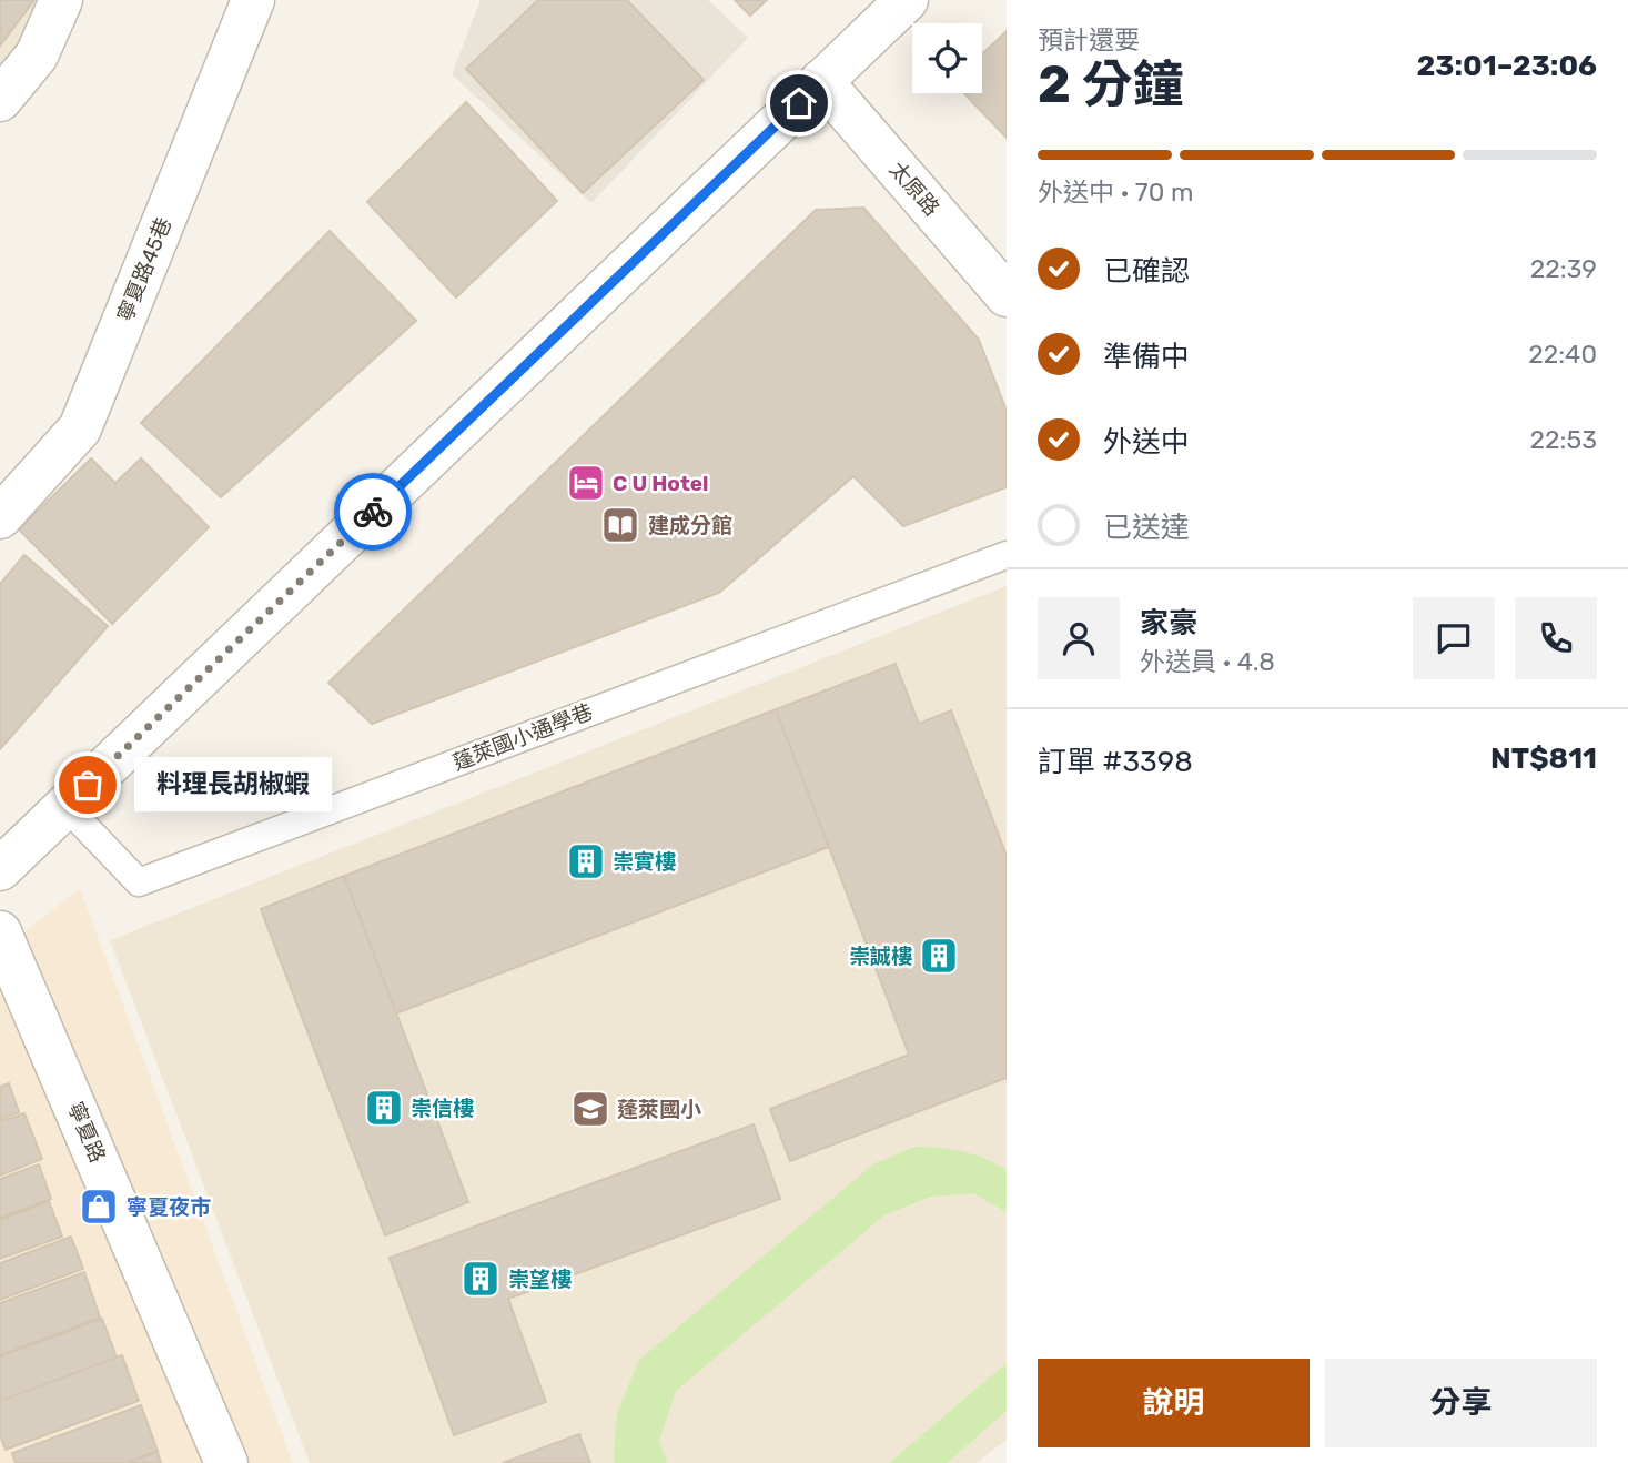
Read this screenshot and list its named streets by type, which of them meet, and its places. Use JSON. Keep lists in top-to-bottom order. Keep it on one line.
{"streets":{"street":["太原路","寧夏路45巷","寧夏路"],"lane":["蓬萊國小通學巷"]},"places":{"hotel":["C U Hotel"],"library":["建成分館"],"other":["料理長胡椒蝦"],"building":["崇實樓","崇誠樓","崇信樓","崇望樓"],"school or university":["蓬萊國小"],"shop":["寧夏夜市"]},"page":{"heading":["2 分鐘","預計還要","23:01–23:06"],"panel":["家豪","外送員 · 4.8","訂單 #3398","NT$811"],"bar":"外送中 · 70 m","list":[["已確認","22:39"],["準備中","22:40"],["外送中","22:53"],"已送達"],"bubble":"料理長胡椒蝦","buttons":["說明","分享"]}}
